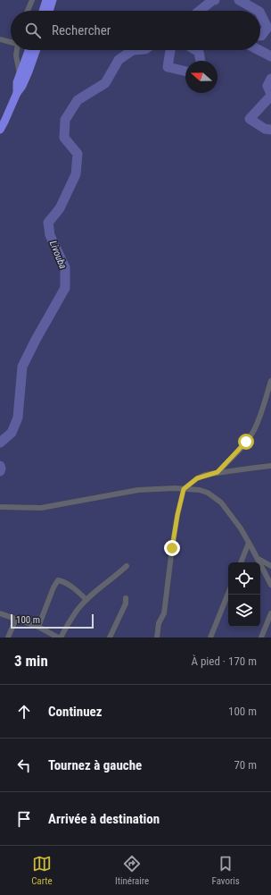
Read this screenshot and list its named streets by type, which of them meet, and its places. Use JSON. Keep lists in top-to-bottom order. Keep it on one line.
{"water":["Livouba"],"scale_bar":"100 m","north":"left","page":{"search":"Rechercher","scale":"100 m","heading":["3 min","À pied · 170 m"],"list":[["Continuez","100 m"],["Tournez à gauche","70 m"],"Arrivée à destination"],"nav":["Carte","Itinéraire","Favoris"]}}
